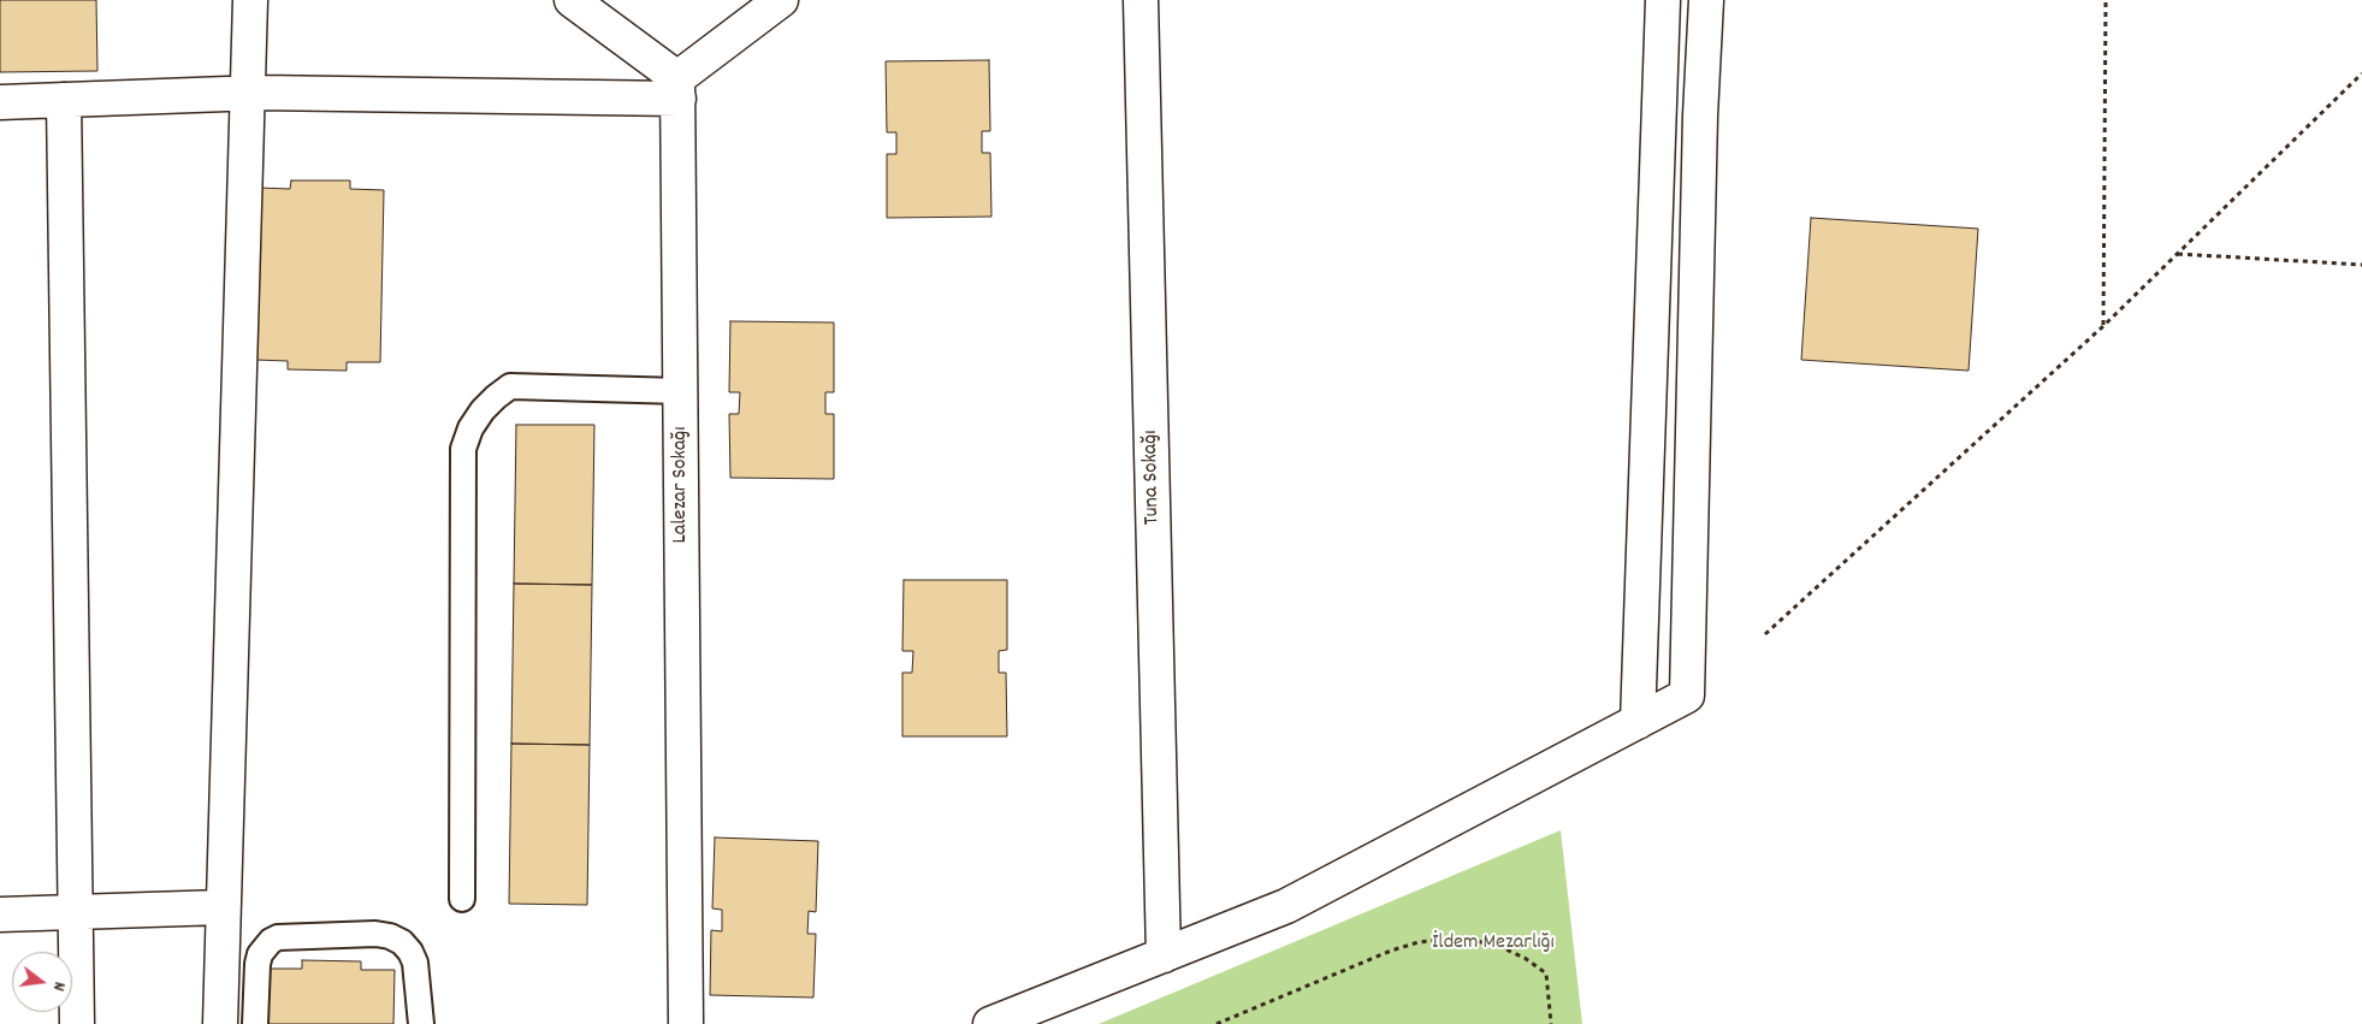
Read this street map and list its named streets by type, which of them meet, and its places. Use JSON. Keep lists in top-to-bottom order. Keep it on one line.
{"streets":{"street":["Tuna Sokağı","Lalezar Sokağı"]},"parks":["İldem Mezarlığı"],"north":"right"}
